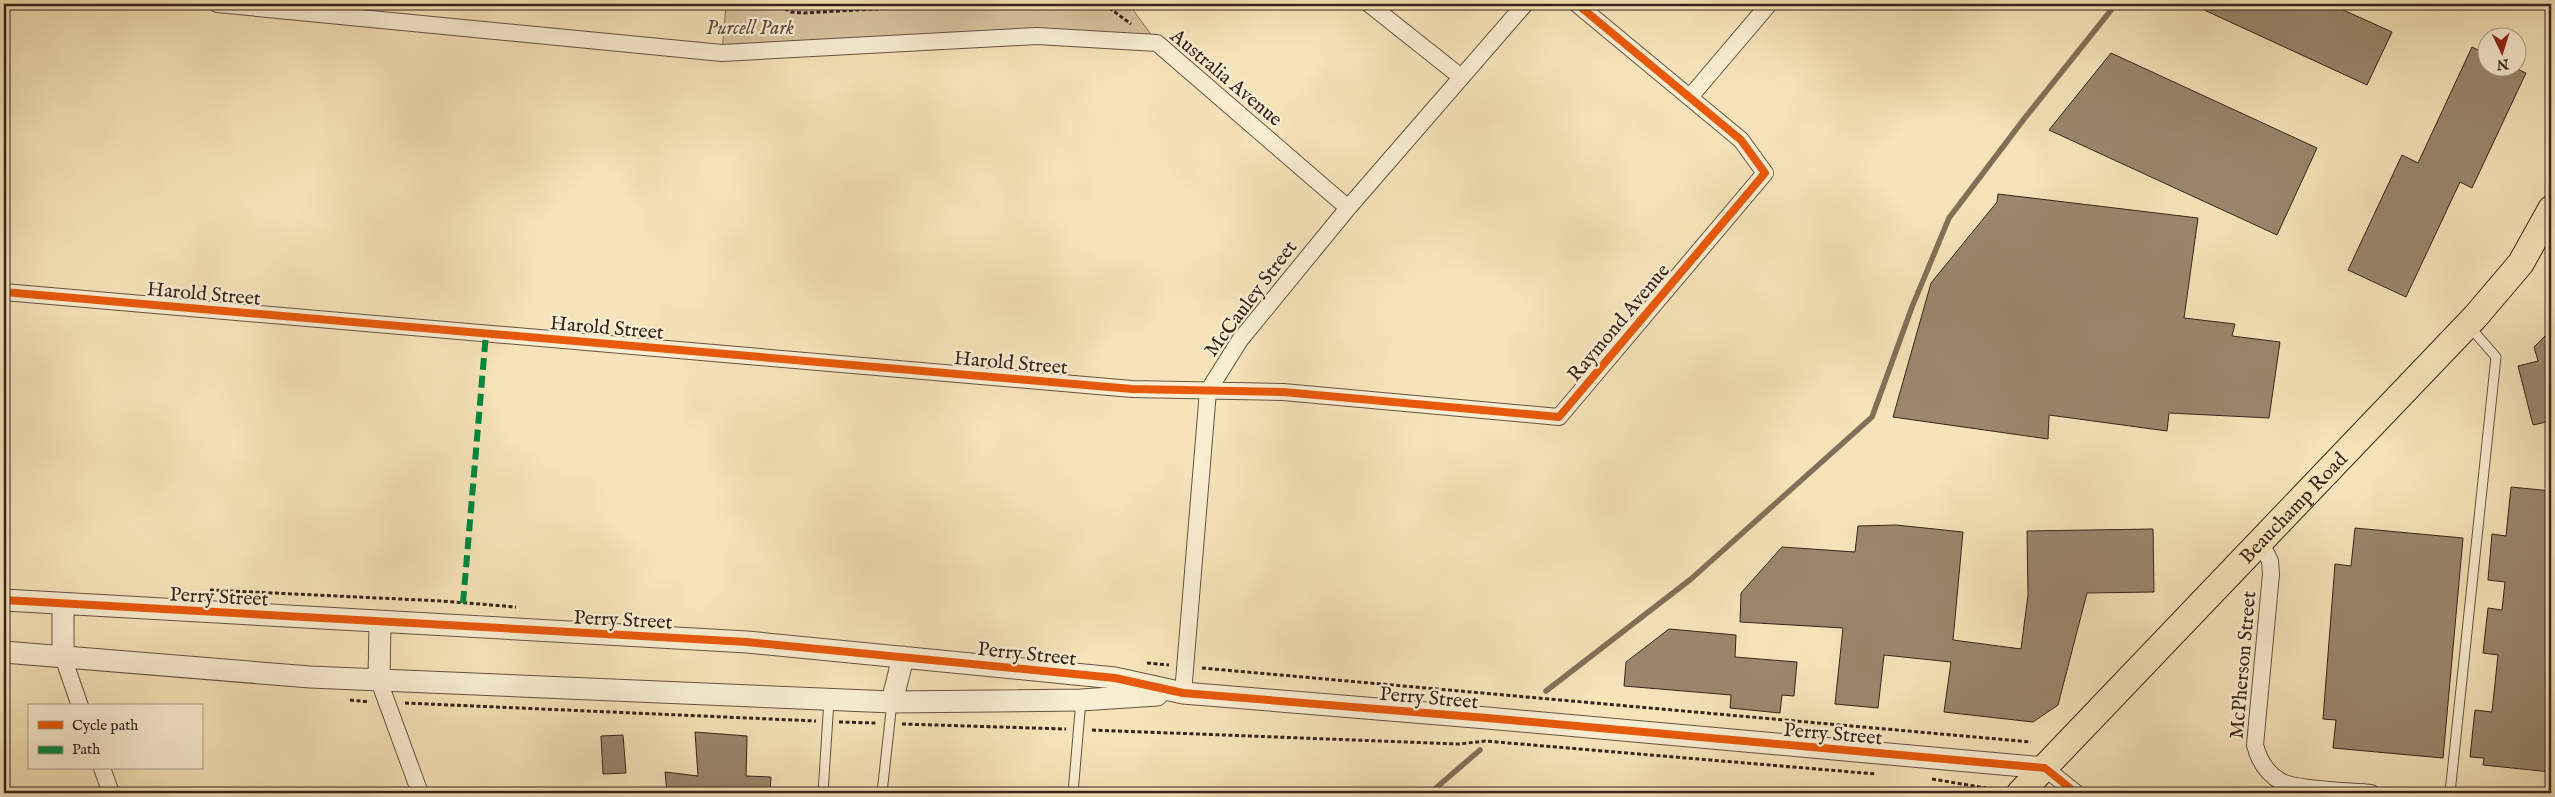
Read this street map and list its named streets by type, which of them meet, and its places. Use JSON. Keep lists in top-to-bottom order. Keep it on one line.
{"streets":{"main road":["Beauchamp Road"],"street":["Australia Avenue","Harold Street","McCauley Street","Raymond Avenue","Perry Street","McPherson Street"]},"crossings":[["Australia Avenue","McCauley Street"],["Harold Street","McCauley Street"],["Harold Street","Raymond Avenue"],["McCauley Street","Raymond Avenue"],["McCauley Street","Perry Street"],["Beauchamp Road","Perry Street"],["Beauchamp Road","McPherson Street"]],"parks":["Purcell Park"],"legend":["Cycle path","Path"],"north":"bottom"}
